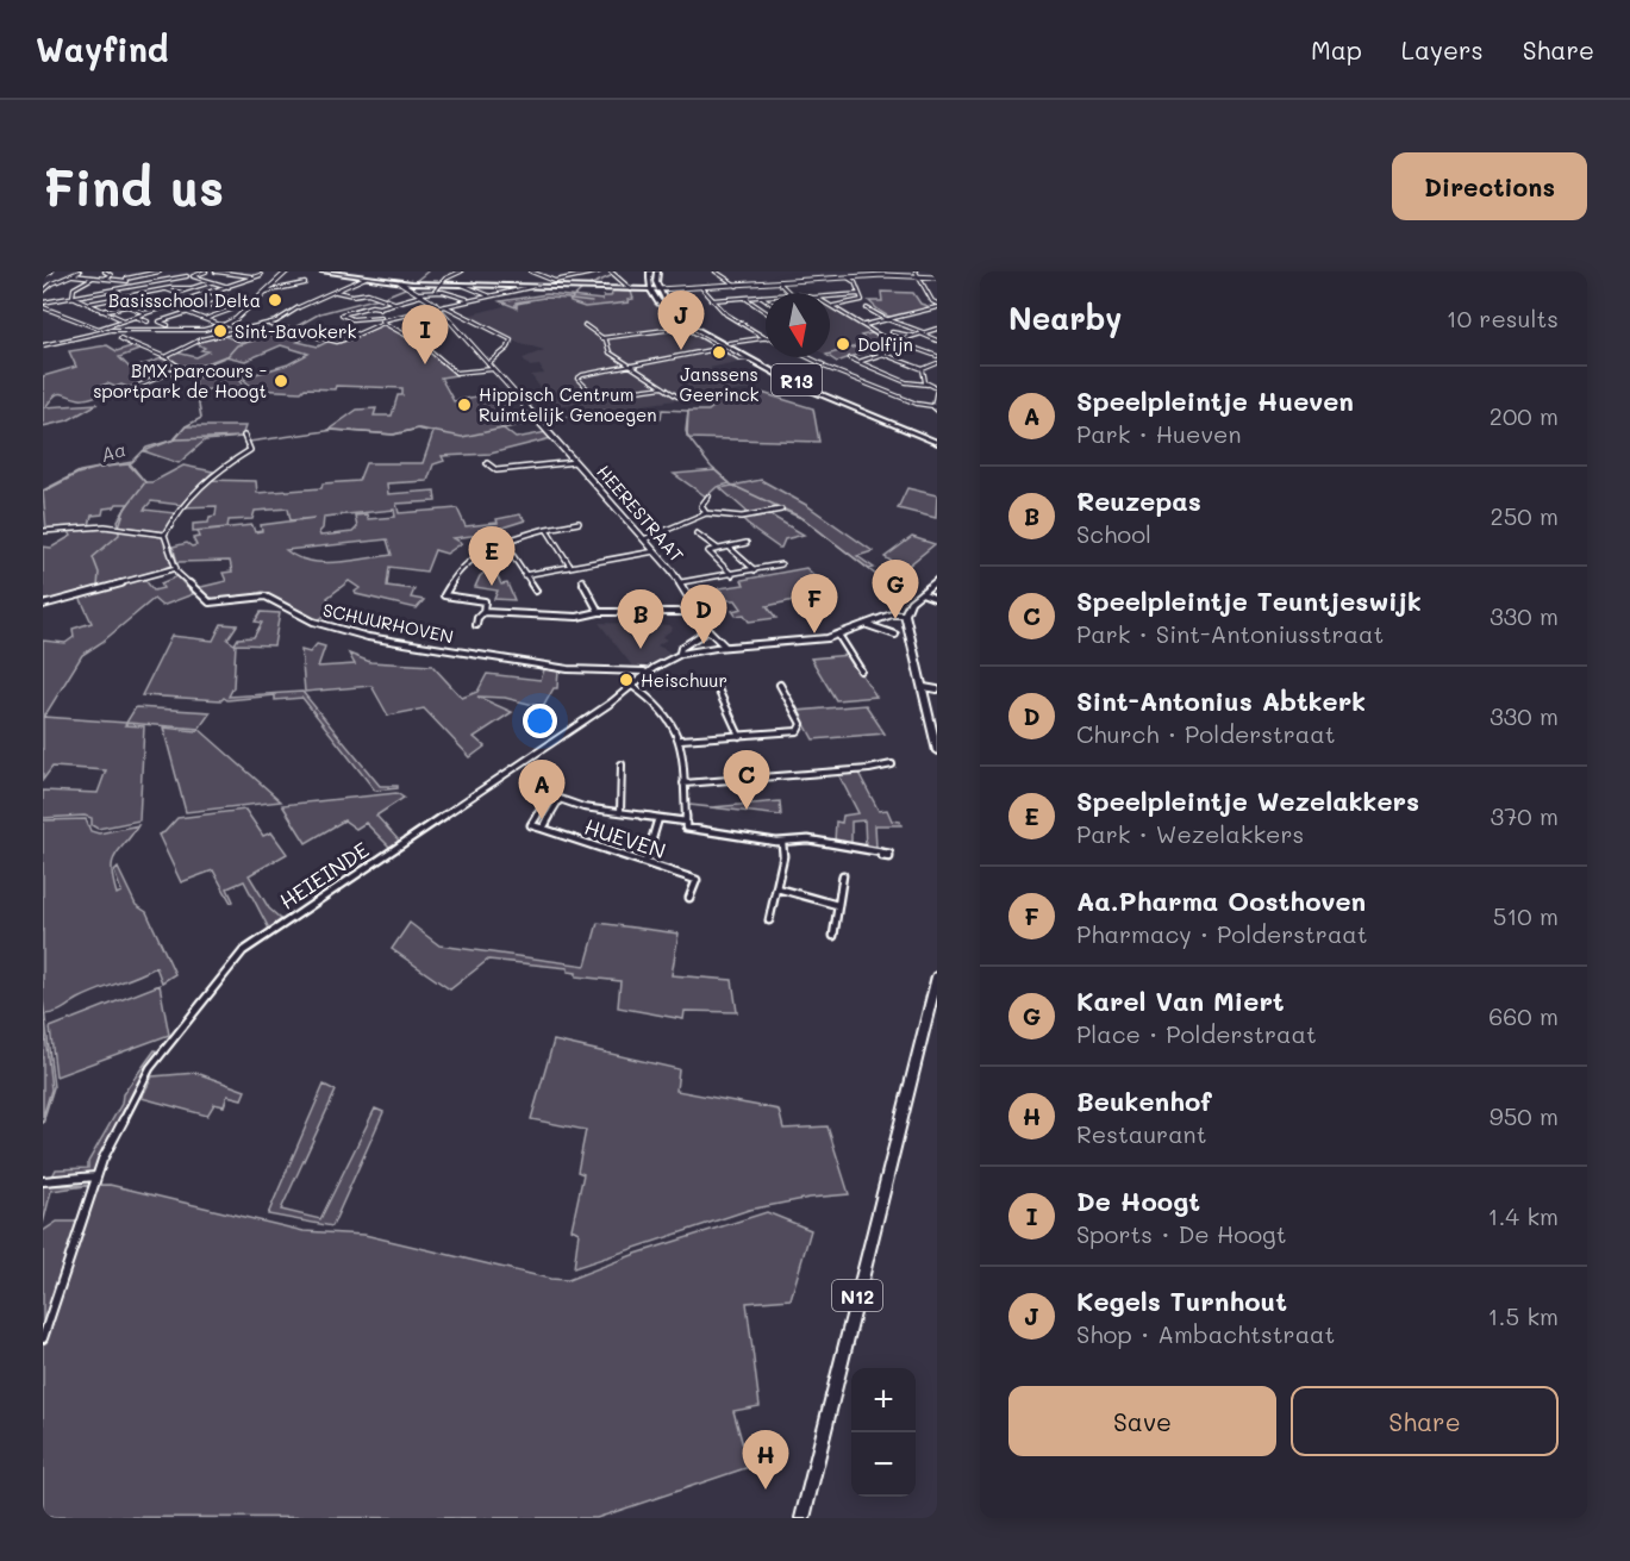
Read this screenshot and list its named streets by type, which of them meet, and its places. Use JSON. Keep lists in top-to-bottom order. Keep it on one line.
{"streets":{"main road":["R13","N12"],"street":["HEERESTRAAT","SCHUURHOVEN","HUEVEN","HEIEINDE"]},"crossings":[["SCHUURHOVEN","HEIEINDE"]],"water":["Aa"],"places":["Basisschool Delta","Sint-Bavokerk","Dolfijn","Janssens Geerinck","BMX parcours - sportpark de Hoogt","Hippisch Centrum Ruimtelijk Genoegen","Heischuur"],"north":"bottom","page":{"header":"Wayfind","nav":["Map","Layers","Share"],"buttons":["Directions",["Save","Share"]],"title":"Find us","heading":["Nearby","10 results"],"pins":["J","I","E","G","F","D","B","C","A","H"],"list":[{"mark":"A","name":"Speelpleintje Hueven","note":"Park · Hueven","value":"200 m"},{"mark":"B","name":"Reuzepas","note":"School","value":"250 m"},{"mark":"C","name":"Speelpleintje Teuntjeswijk","note":"Park · Sint-Antoniusstraat","value":"330 m"},{"mark":"D","name":"Sint-Antonius Abtkerk","note":"Church · Polderstraat","value":"330 m"},{"mark":"E","name":"Speelpleintje Wezelakkers","note":"Park · Wezelakkers","value":"370 m"},{"mark":"F","name":"Aa.Pharma Oosthoven","note":"Pharmacy · Polderstraat","value":"510 m"},{"mark":"G","name":"Karel Van Miert","note":"Place · Polderstraat","value":"660 m"},{"mark":"H","name":"Beukenhof","note":"Restaurant","value":"950 m"},{"mark":"I","name":"De Hoogt","note":"Sports · De Hoogt","value":"1.4 km"},{"mark":"J","name":"Kegels Turnhout","note":"Shop · Ambachtstraat","value":"1.5 km"}],"map_buttons":["+","−"]}}
